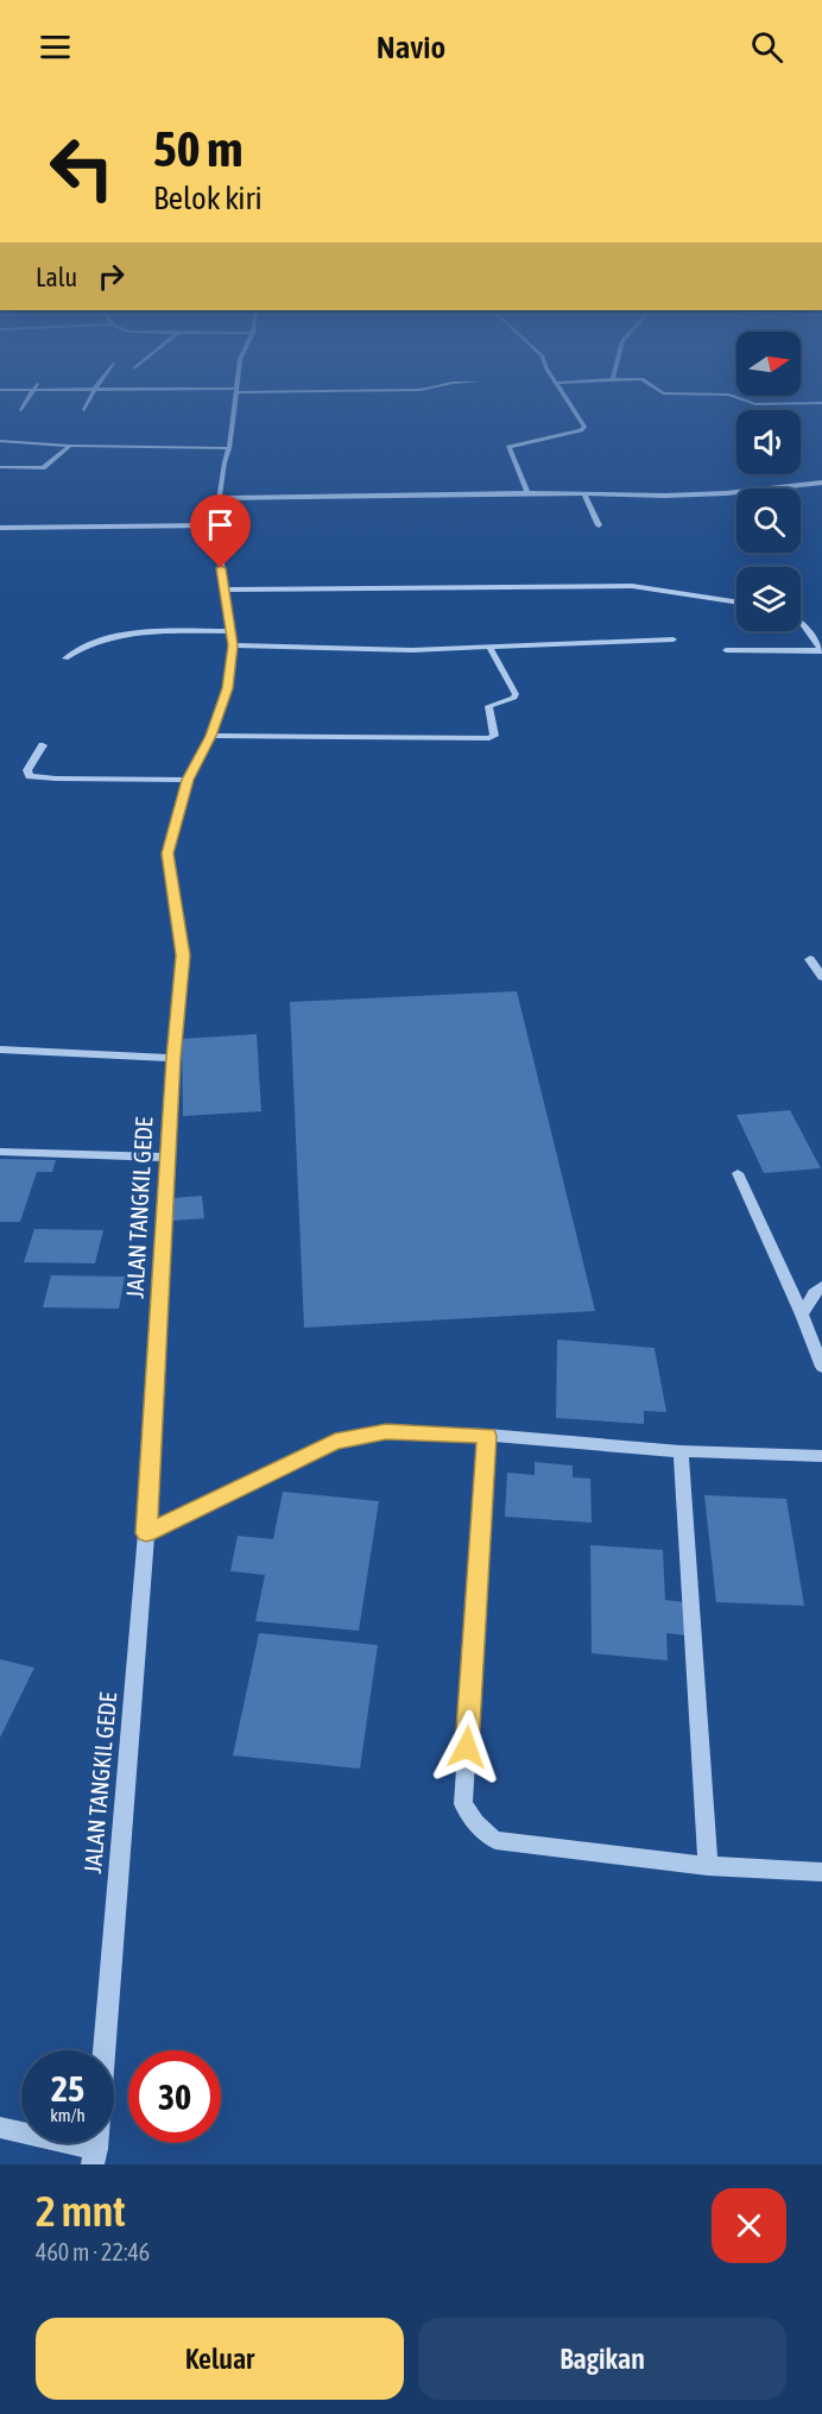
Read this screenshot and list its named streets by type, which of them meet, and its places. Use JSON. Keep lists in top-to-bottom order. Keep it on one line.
{"streets":{"street":["JALAN TANGKIL GEDE"]},"north":"right","page":{"header":"Navio","turn":["50 m","Belok kiri"],"then":"Lalu","speed":"25 km/h","limit":"30","heading":["2 mnt","460 m · 22:46"],"buttons":["Keluar","Bagikan"]}}
